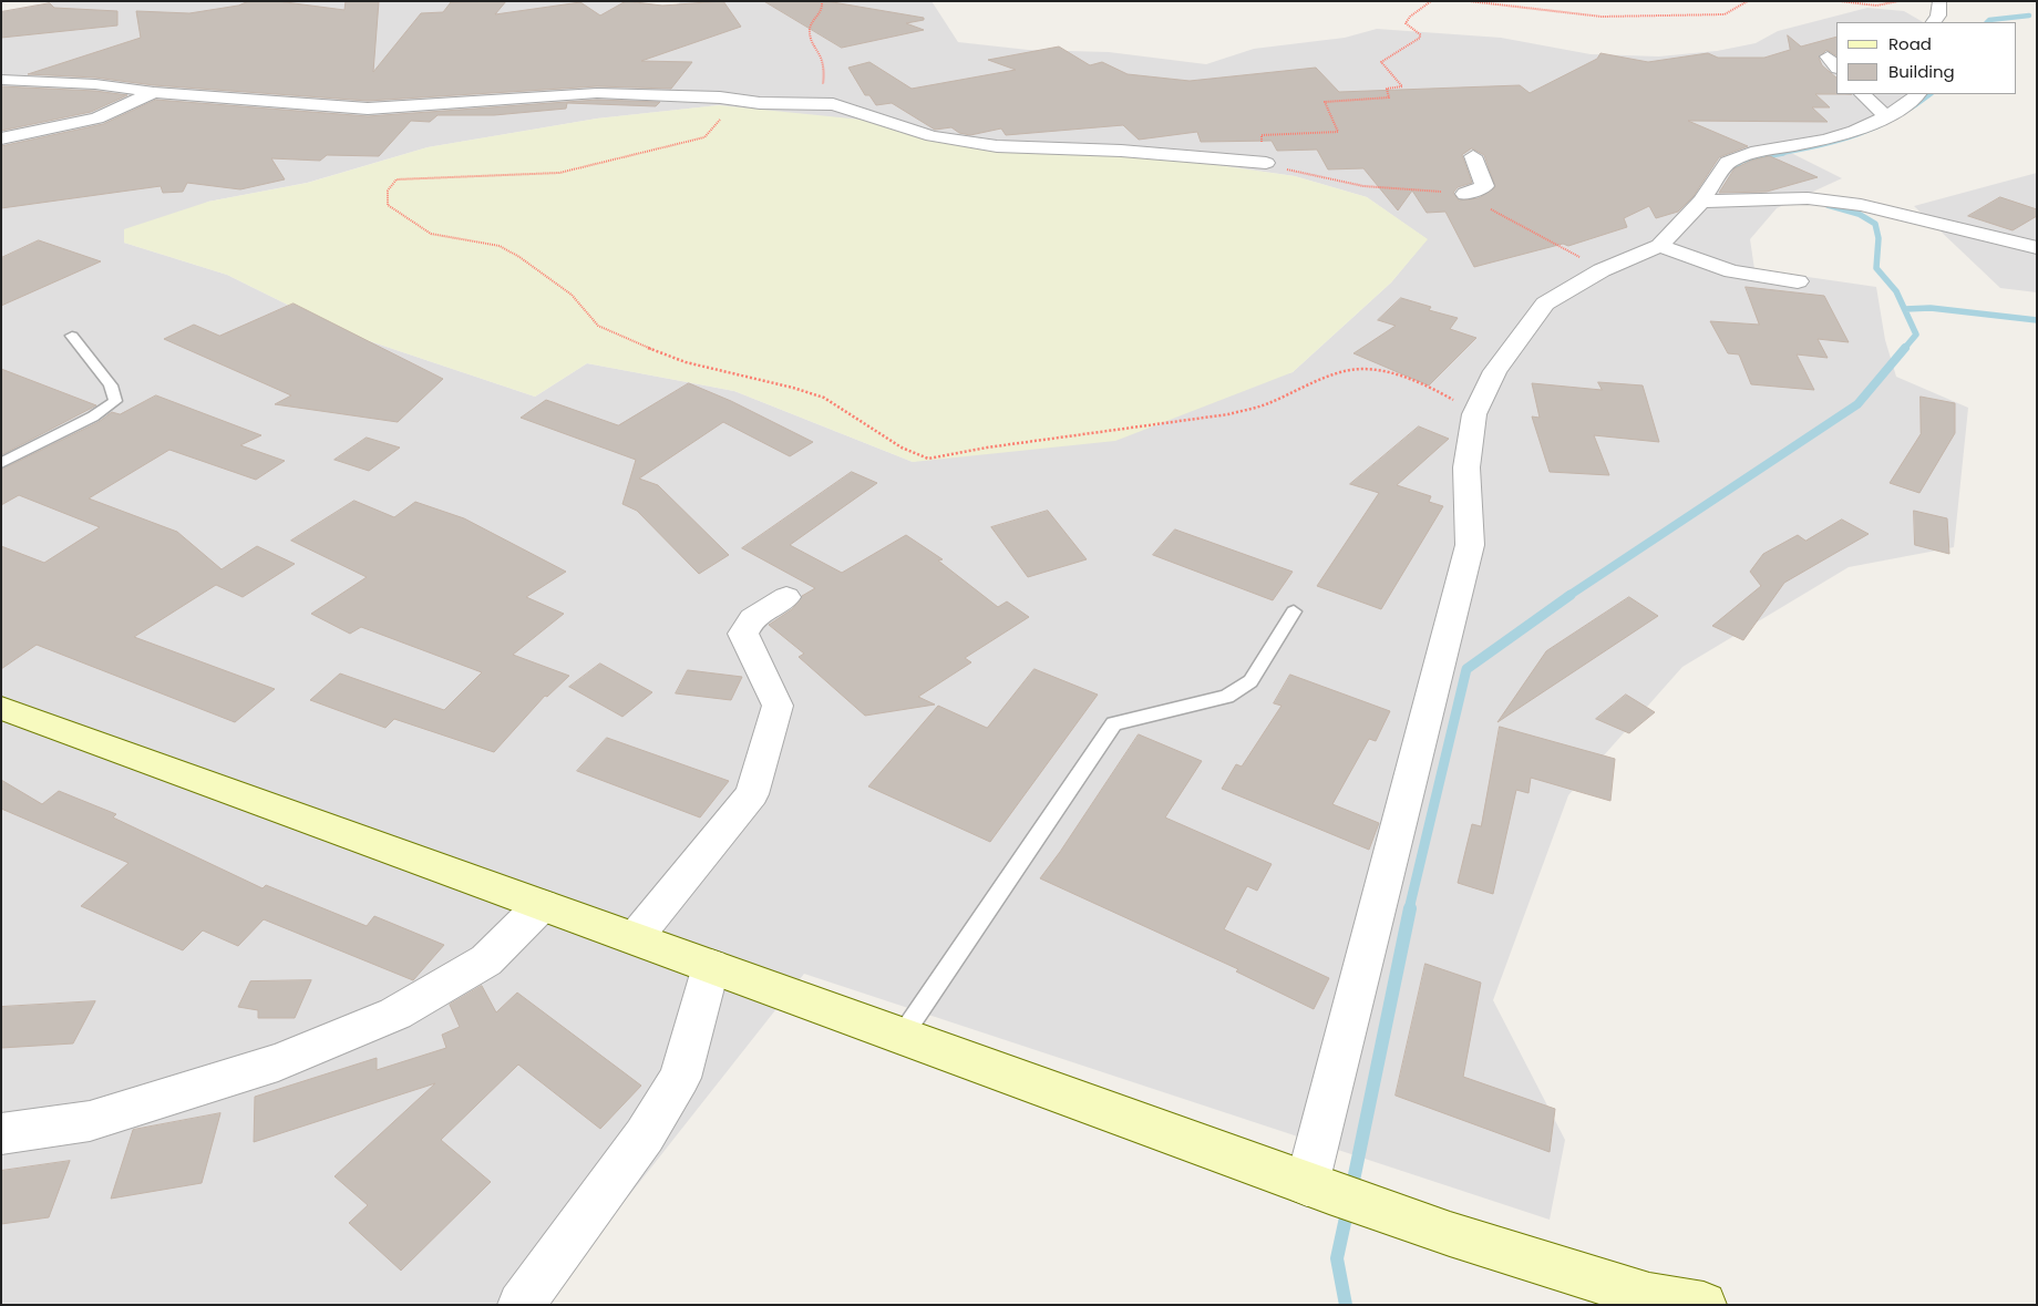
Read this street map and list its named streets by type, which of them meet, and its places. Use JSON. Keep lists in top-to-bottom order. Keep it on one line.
{"legend":["Road","Building"]}
